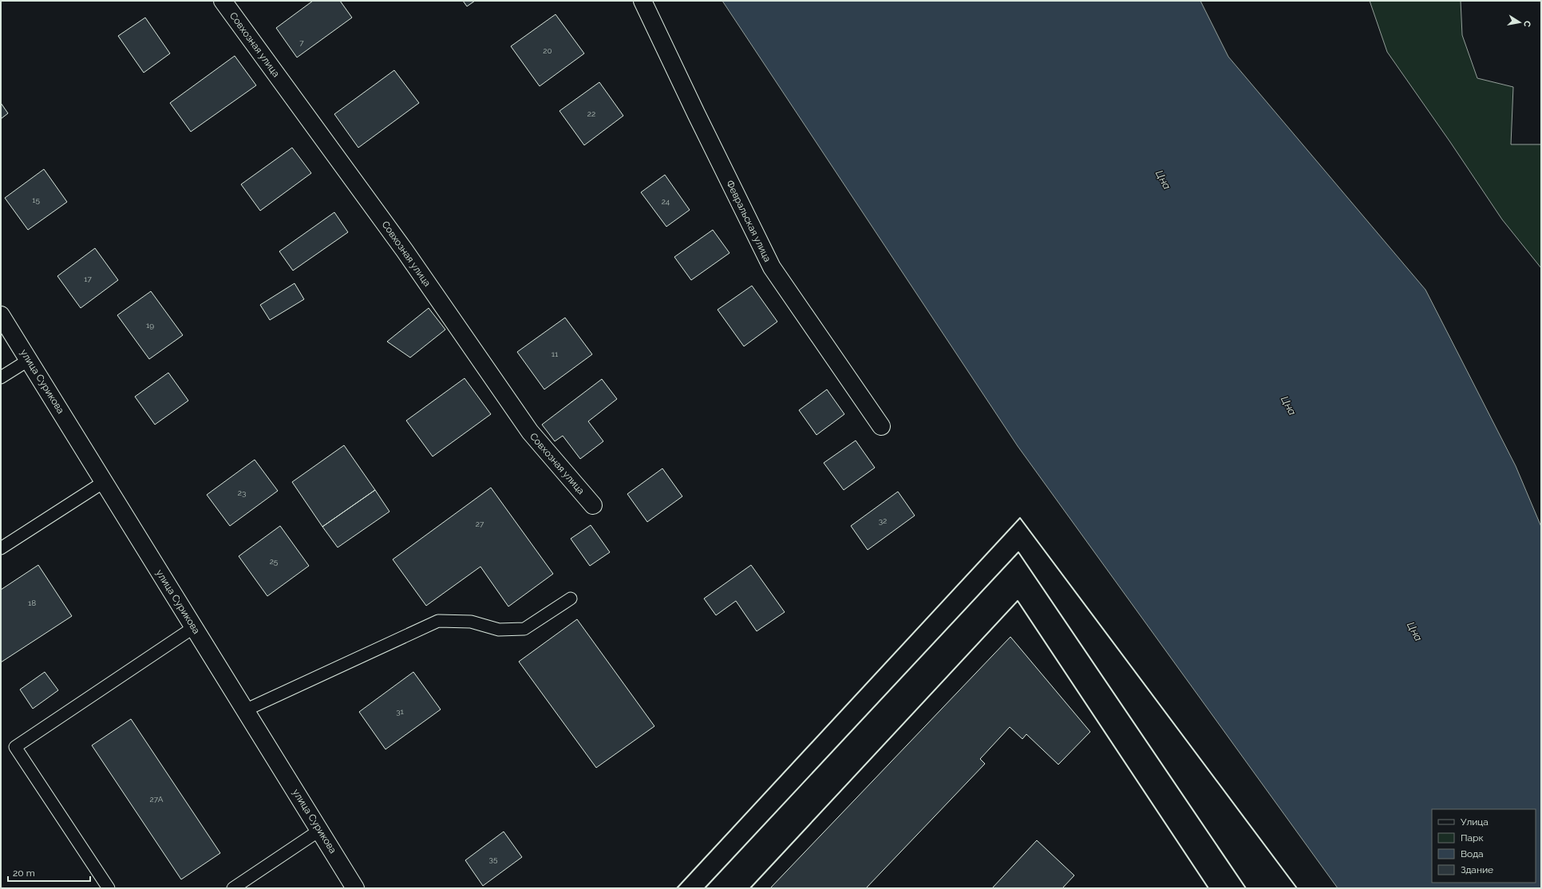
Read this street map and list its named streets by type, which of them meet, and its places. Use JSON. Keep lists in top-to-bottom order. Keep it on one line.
{"streets":{"street":["Совхозная улица","Февральская улица","улица Сурикова"]},"water":["Цна"],"house_numbers":["7","20","22","15","24","17","19","11","23","32","27","25","18","31","27А","35"],"legend":["Улица","Парк","Вода","Здание"],"scale_bar":"20 m","north":"right"}
